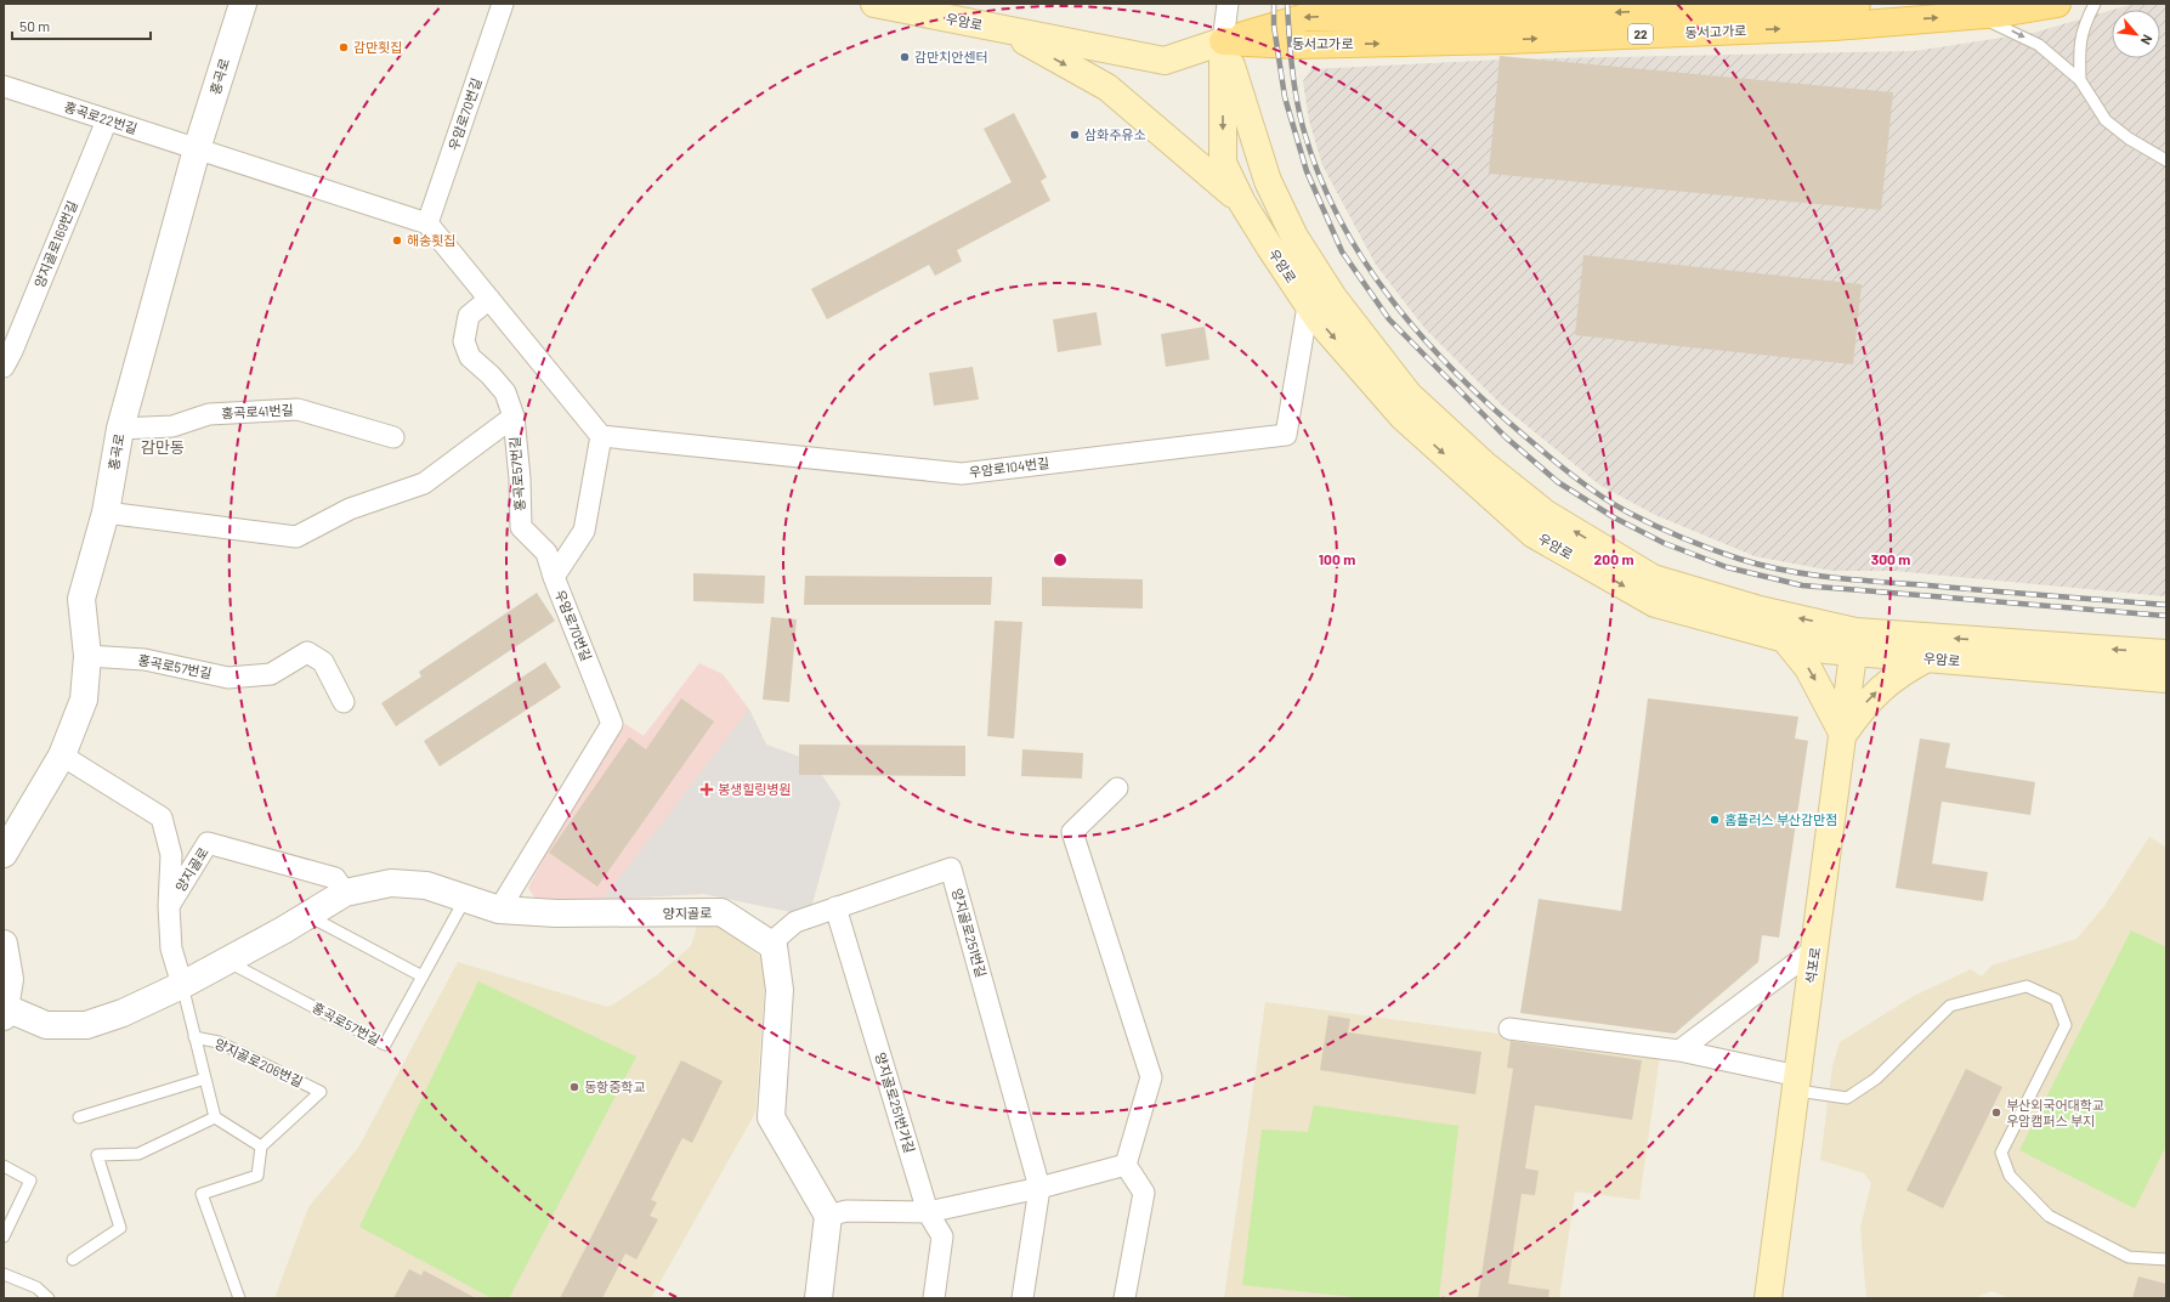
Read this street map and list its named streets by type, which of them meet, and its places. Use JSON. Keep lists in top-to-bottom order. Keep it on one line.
{"streets":{"main road":["우암로","동서고가로","22","석포로"],"street":["홍곡로","우암로70번길","홍곡로22번길","양지골로169번길","홍곡로41번길","우암로104번길","홍곡로57번길","양지골로","양지골로251번길","양지골로251번가길"],"lane":["양지골로206번길"]},"crossings":[["우암로","동서고가로"],["우암로","우암로104번길"],["우암로","석포로"],["홍곡로","홍곡로22번길"],["홍곡로","홍곡로41번길"],["홍곡로","홍곡로57번길"],["우암로70번길","우암로104번길"],["우암로70번길","홍곡로57번길"],["우암로70번길","양지골로"],["홍곡로22번길","양지골로169번길"],["홍곡로57번길","양지골로"],["양지골로","양지골로251번길"],["양지골로","양지골로206번길"],["양지골로251번길","양지골로251번가길"]],"districts":["감만동"],"places":{"other":["감만횟집","감만치안센터","삼화주유소","해송횟집","홈플러스 부산감만점","동항중학교","부산외국어대학교 우암캠퍼스 부지"],"health":["봉생힐링병원"]},"scale_bar":"50 m","north":"bottom right","rings":["100 m","200 m","300 m"]}
